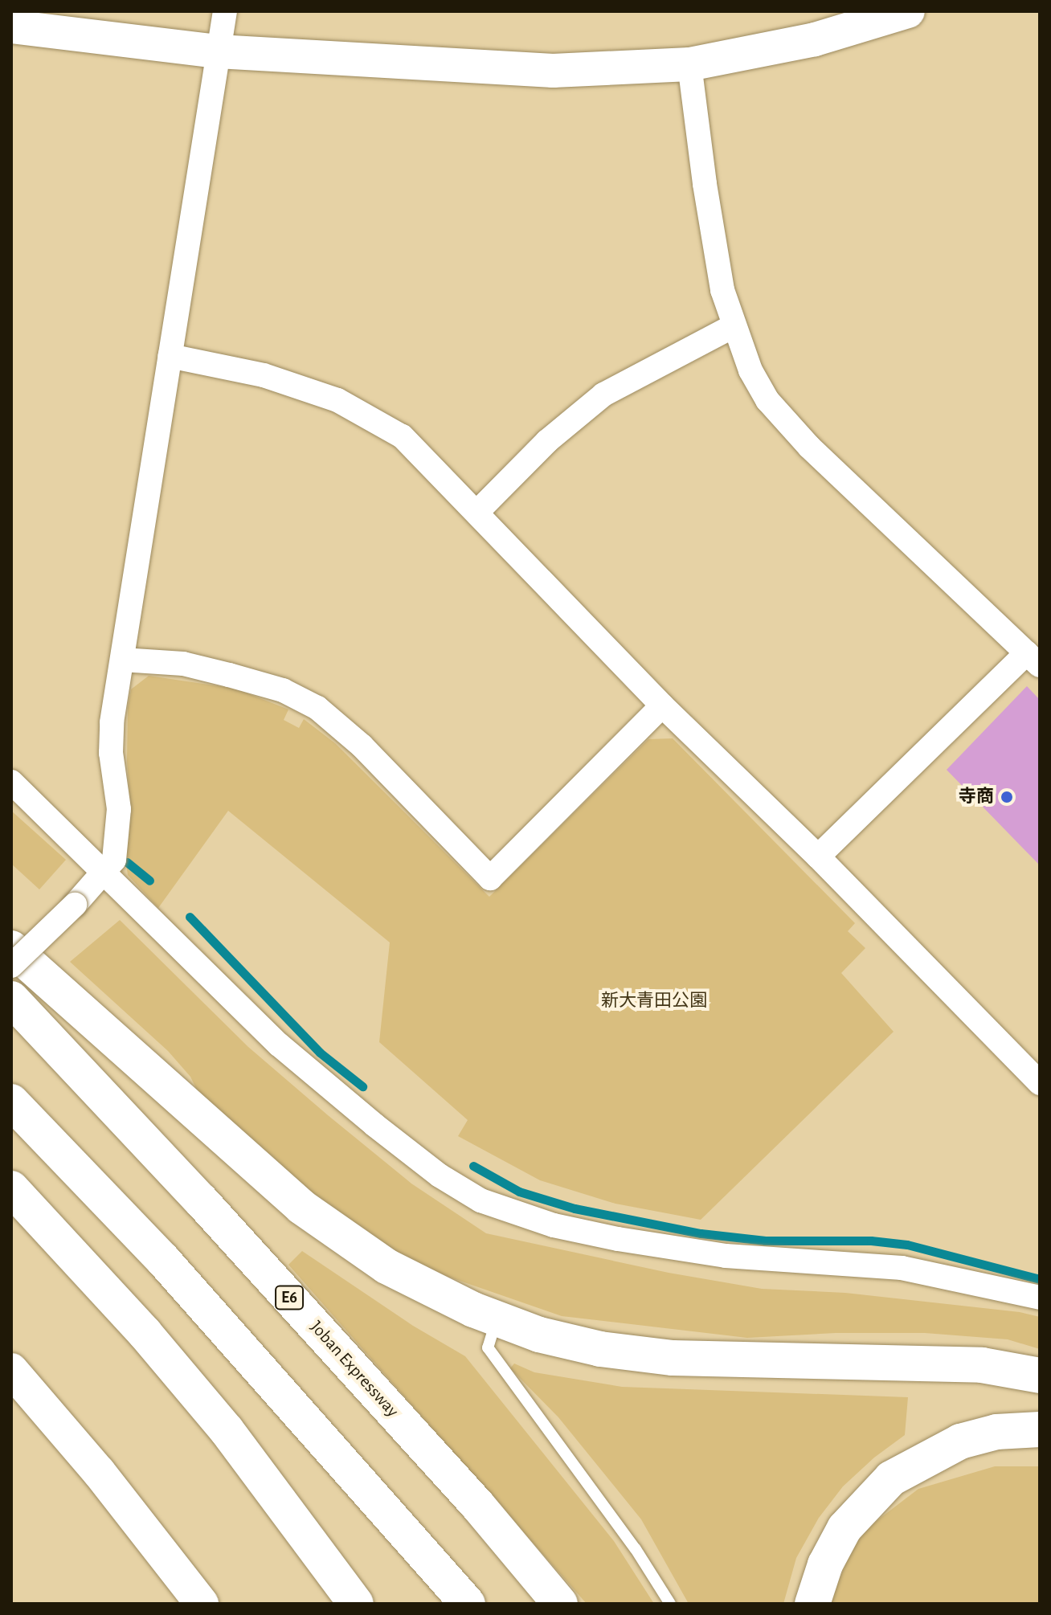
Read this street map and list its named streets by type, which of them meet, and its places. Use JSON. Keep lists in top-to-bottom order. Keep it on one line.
{"streets":{"highway":["E6","Joban Expressway"]},"parks":["新大青田公園"],"places":["寺商"]}
